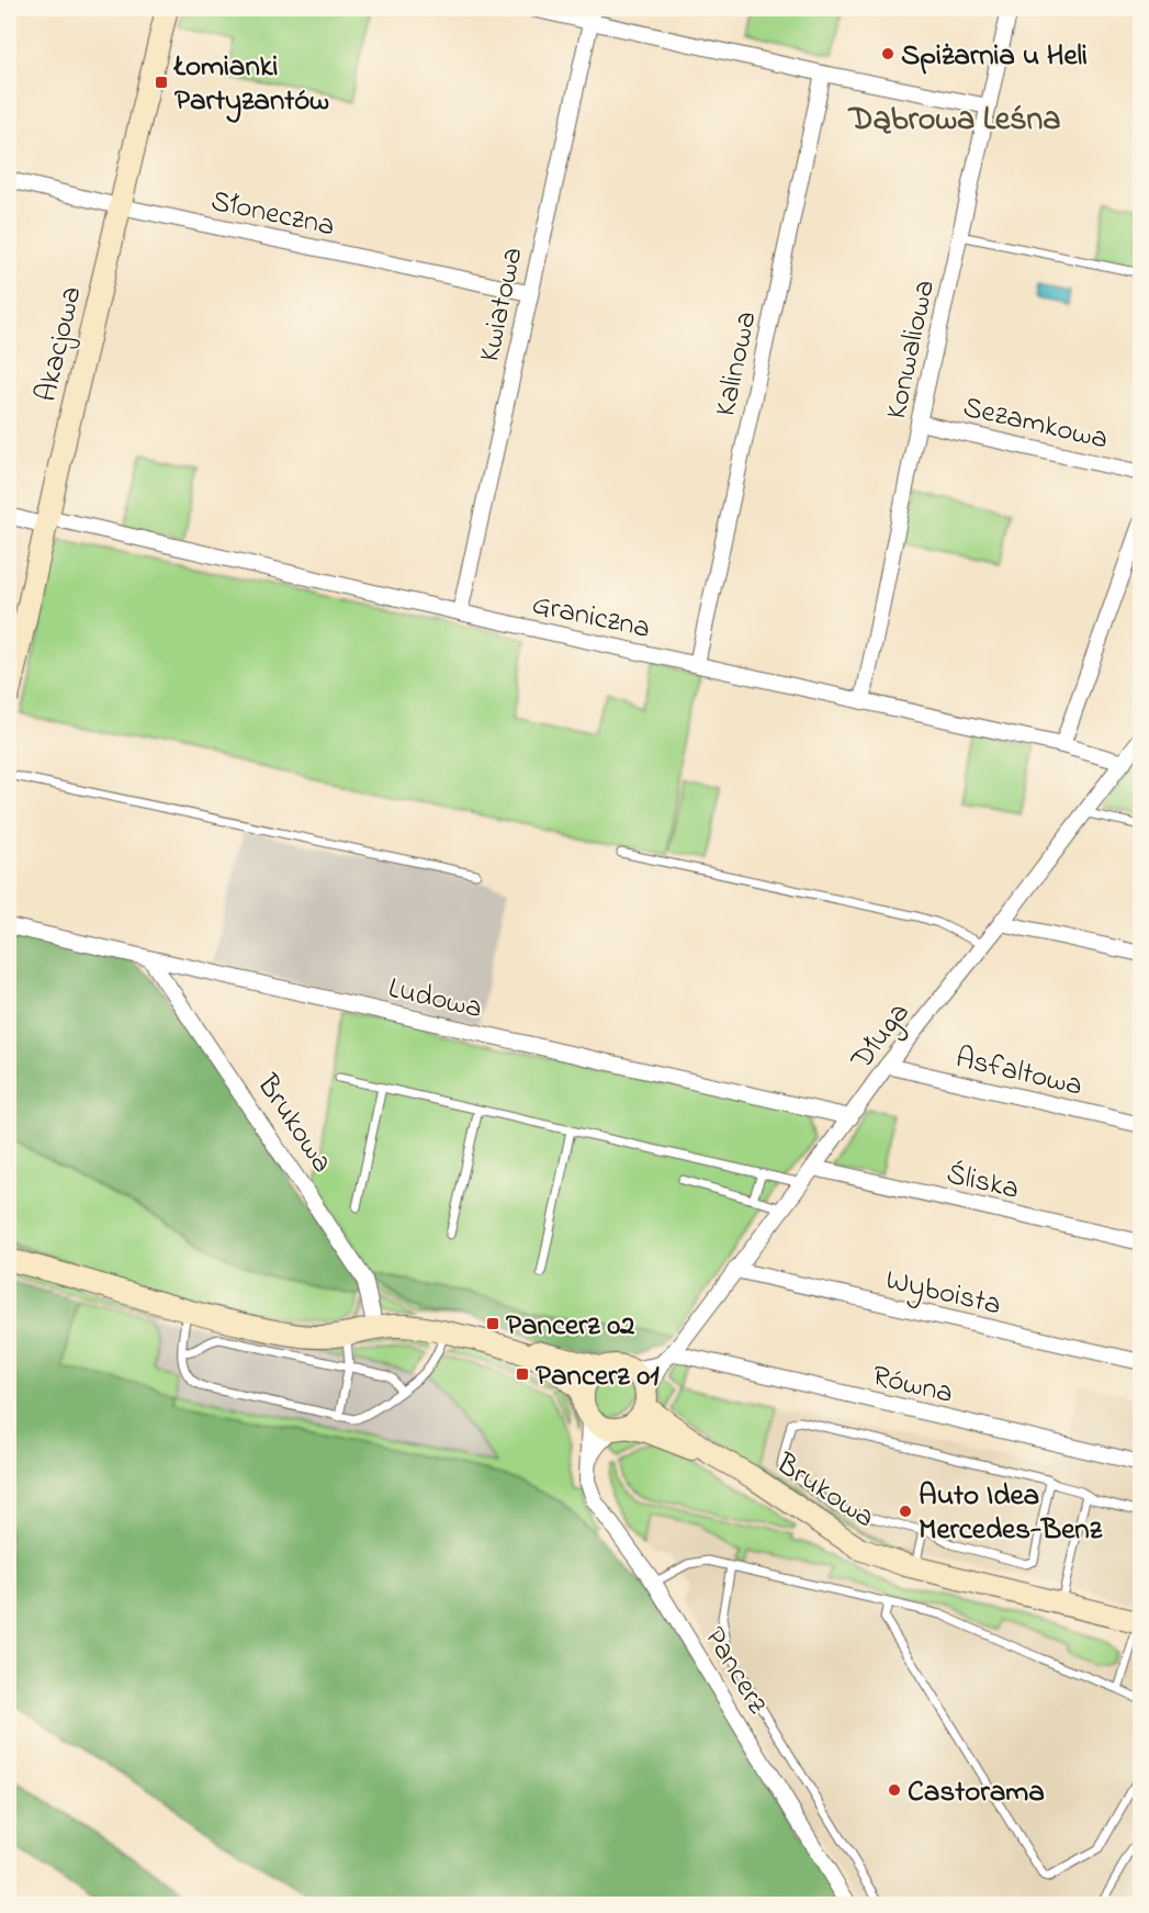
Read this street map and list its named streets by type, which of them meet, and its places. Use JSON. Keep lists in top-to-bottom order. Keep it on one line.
{"streets":{"street":["Słoneczna","Kwiatowa","Akacjowa","Konwaliowa","Kalinowa","Sezamkowa","Graniczna","Ludowa","Długa","Asfaltowa","Brukowa","Śliska","Wyboista","Równa","Pancerz"]},"crossings":[["Słoneczna","Kwiatowa"],["Słoneczna","Akacjowa"],["Kwiatowa","Graniczna"],["Akacjowa","Graniczna"],["Konwaliowa","Sezamkowa"],["Konwaliowa","Graniczna"],["Kalinowa","Graniczna"],["Graniczna","Długa"],["Ludowa","Długa"],["Ludowa","Brukowa"],["Długa","Asfaltowa"],["Długa","Brukowa"],["Długa","Śliska"],["Długa","Wyboista"],["Długa","Równa"],["Długa","Pancerz"],["Brukowa","Pancerz"]],"districts":["Dąbrowa Leśna"],"places":{"other":["Spiżarnia u Heli","Auto Idea Mercedes-Benz","Castorama"],"transit":["Łomianki Partyzantów","Pancerz 02","Pancerz 01"]}}
